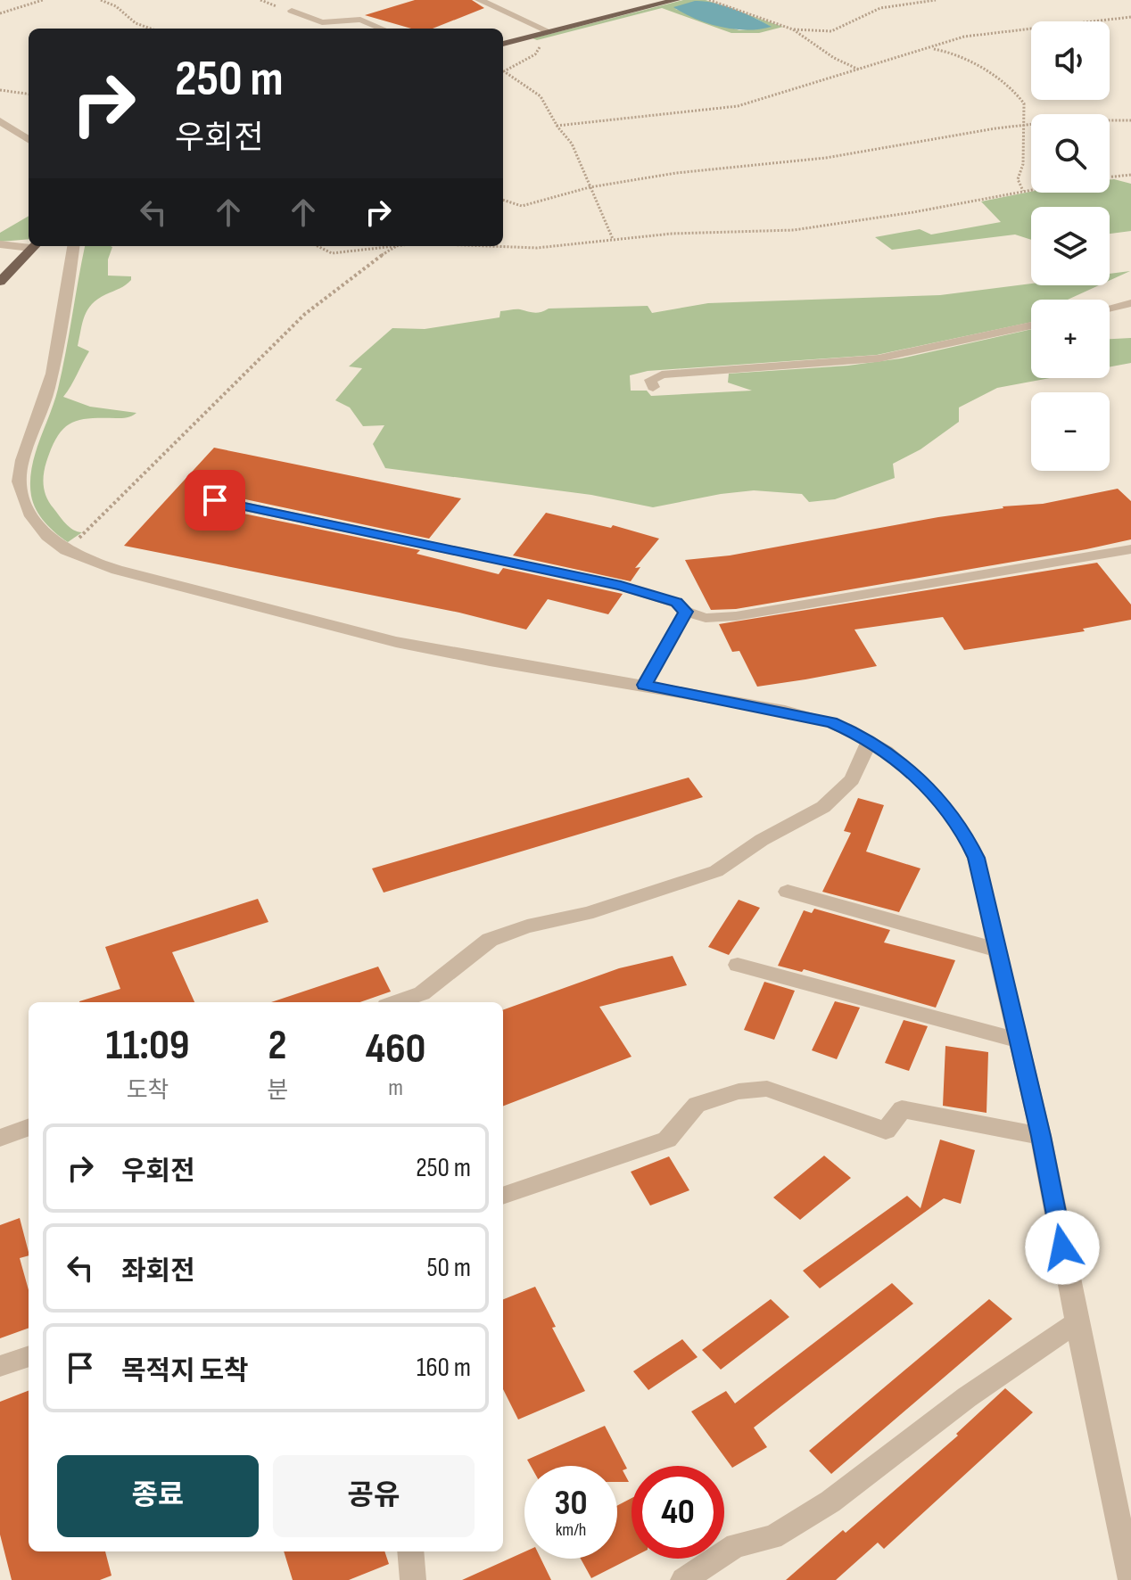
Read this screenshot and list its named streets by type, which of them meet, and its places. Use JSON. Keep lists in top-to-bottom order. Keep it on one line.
{"page":{"map_buttons":["+","−"],"turn":["250 m","우회전"],"eta":["11:09","도착","2","분","460","m"],"list":[{"name":"우회전","value":"250 m"},{"name":"좌회전","value":"50 m"},{"name":"목적지 도착","value":"160 m"}],"buttons":["종료","공유"],"speed":"30 km/h","limit":"40"}}
